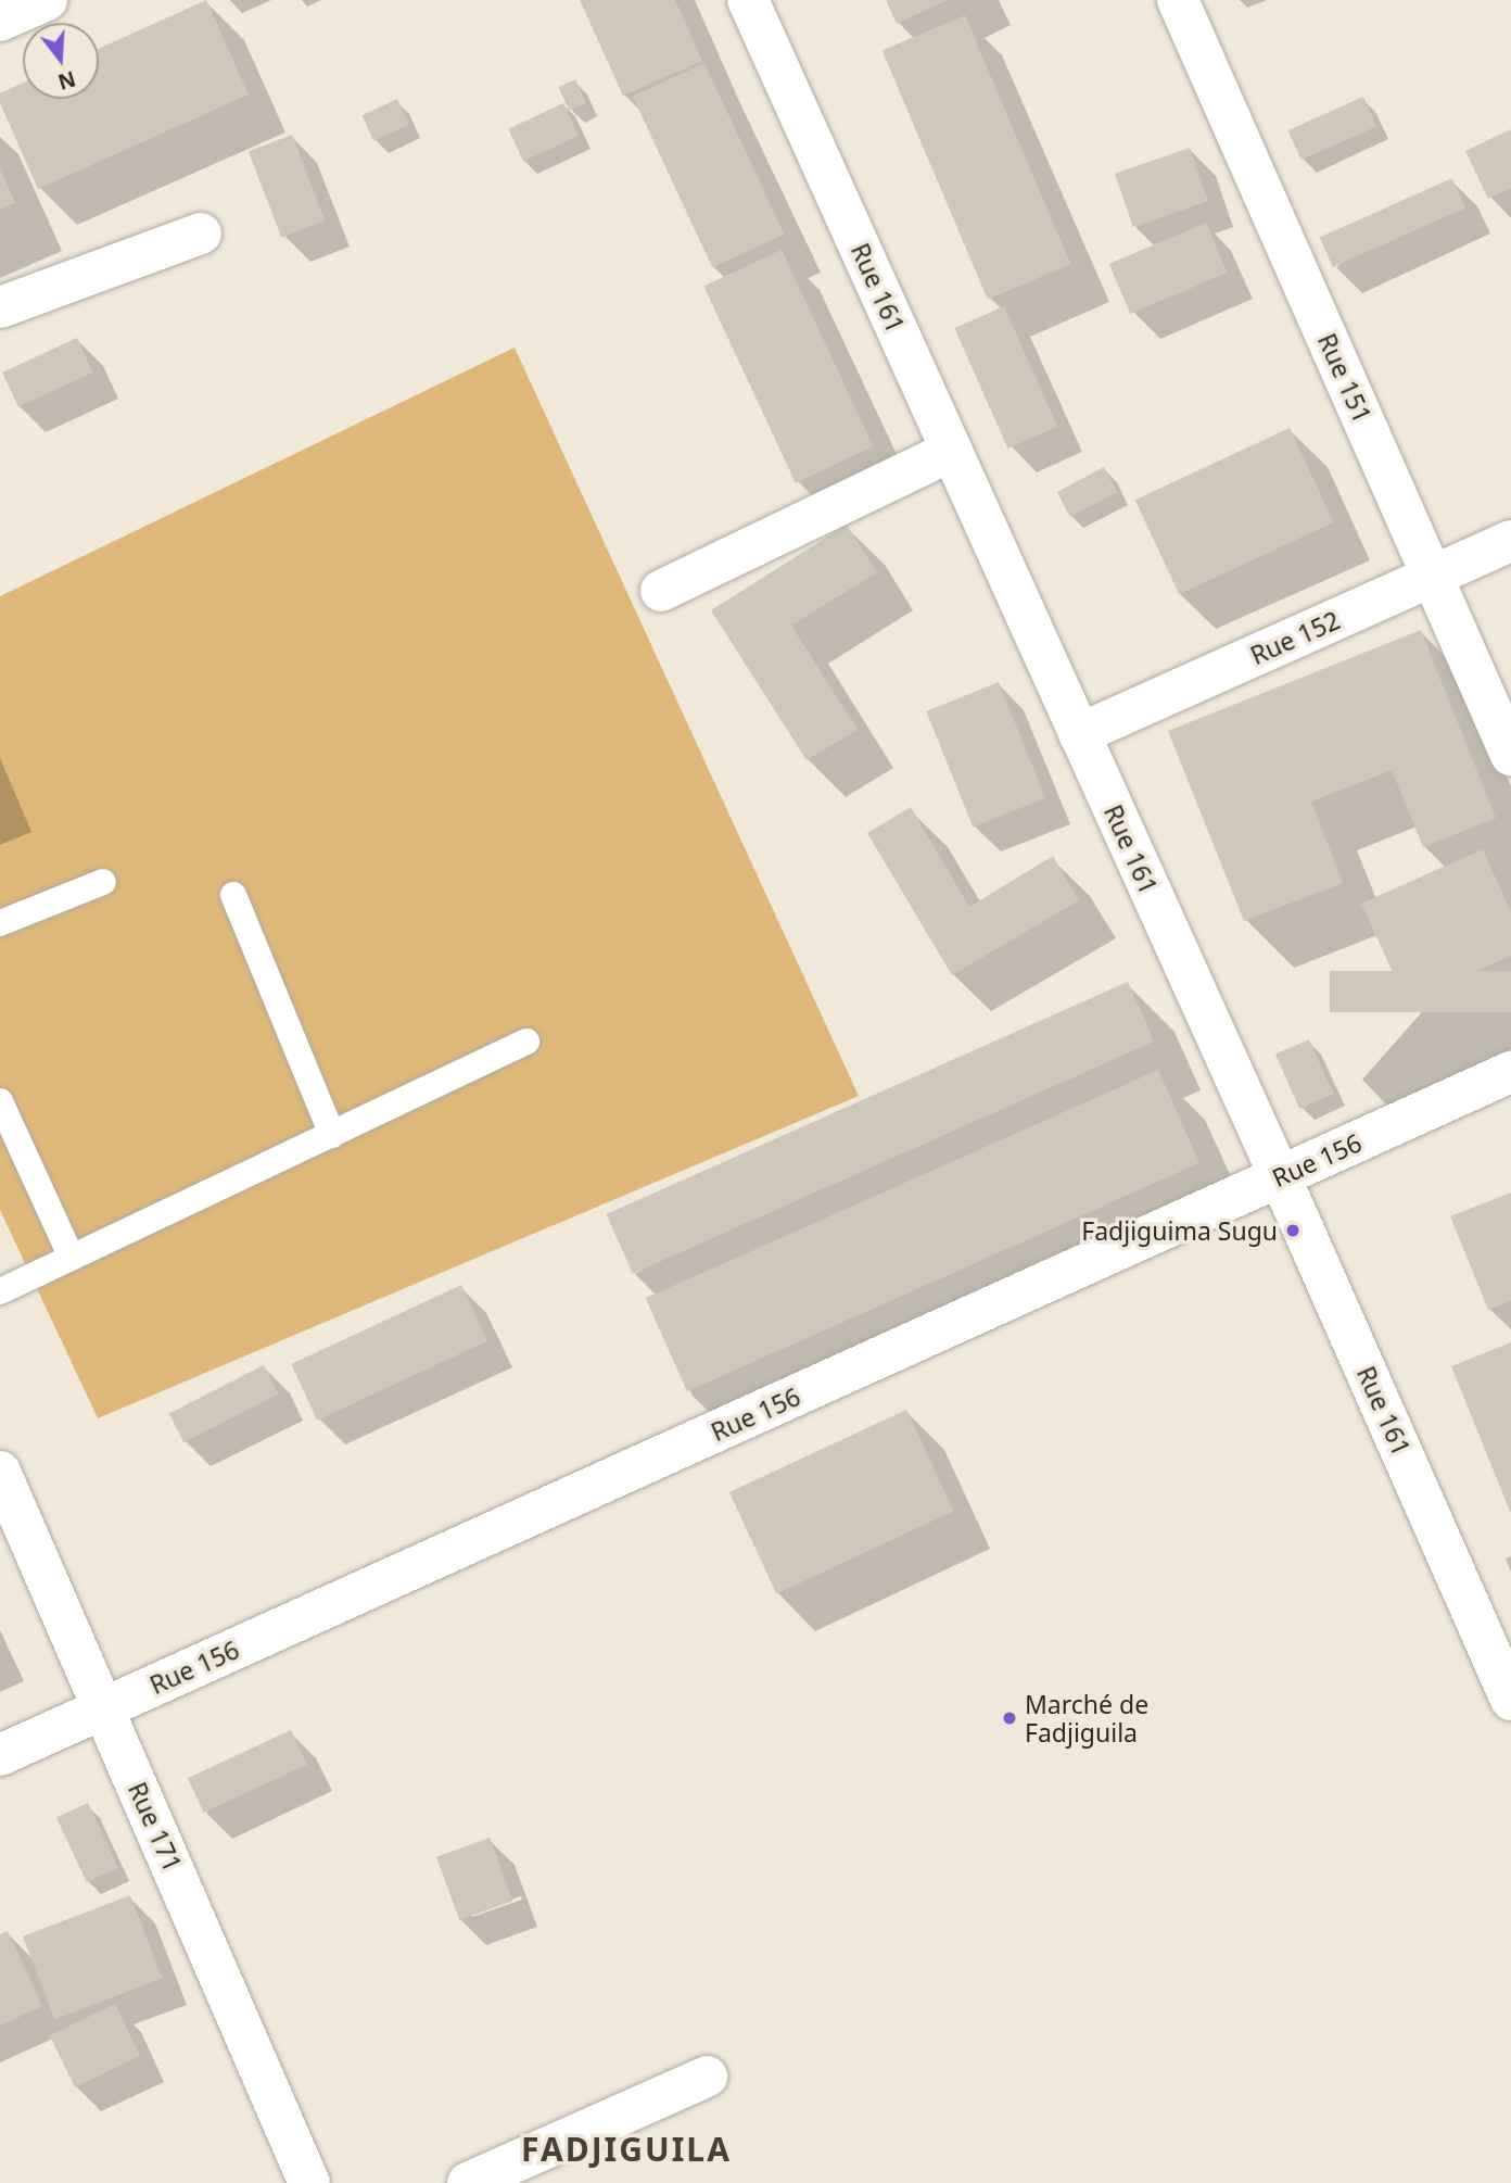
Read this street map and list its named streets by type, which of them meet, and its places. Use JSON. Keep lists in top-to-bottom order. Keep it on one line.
{"streets":{"street":["Rue 161","Rue 151","Rue 152","Rue 156","Rue 171"]},"crossings":[["Rue 161","Rue 152"],["Rue 161","Rue 156"],["Rue 151","Rue 152"],["Rue 156","Rue 171"]],"districts":["FADJIGUILA"],"places":["Fadjiguima Sugu","Marché de Fadjiguila"],"north":"bottom"}
